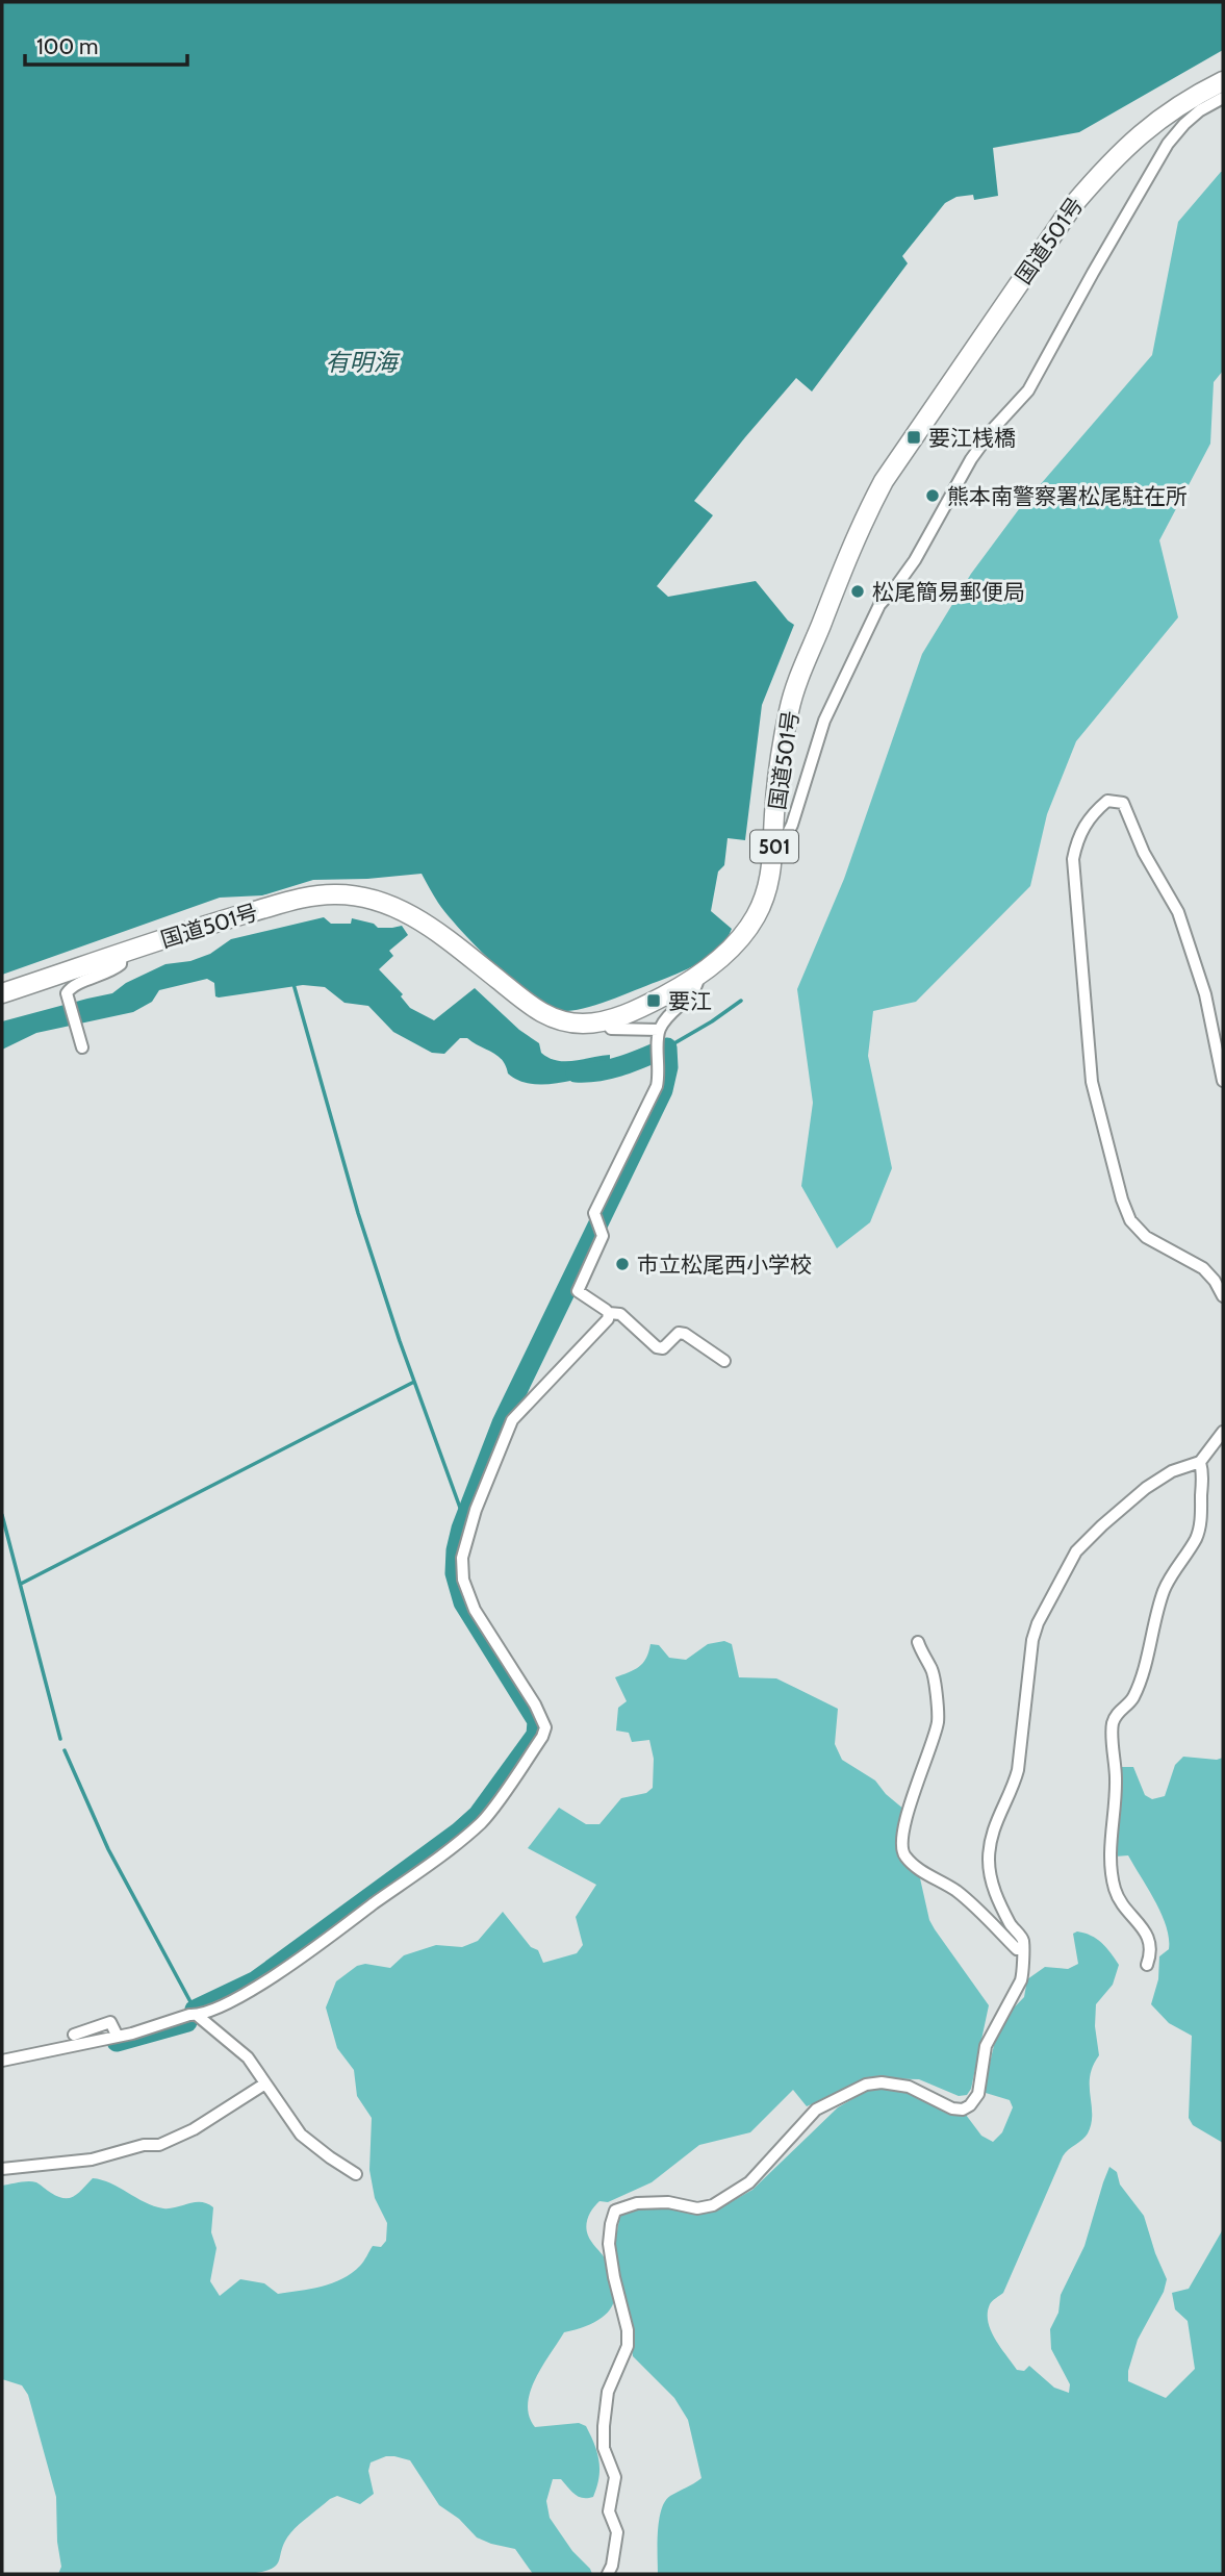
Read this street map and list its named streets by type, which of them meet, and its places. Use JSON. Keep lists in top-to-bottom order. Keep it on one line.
{"streets":{"highway":["国道501号","501"]},"water":["有明海"],"places":{"transit":["要江桟橋","要江"],"other":["熊本南警察署松尾駐在所","松尾簡易郵便局","市立松尾西小学校"]},"scale_bar":"100 m"}
